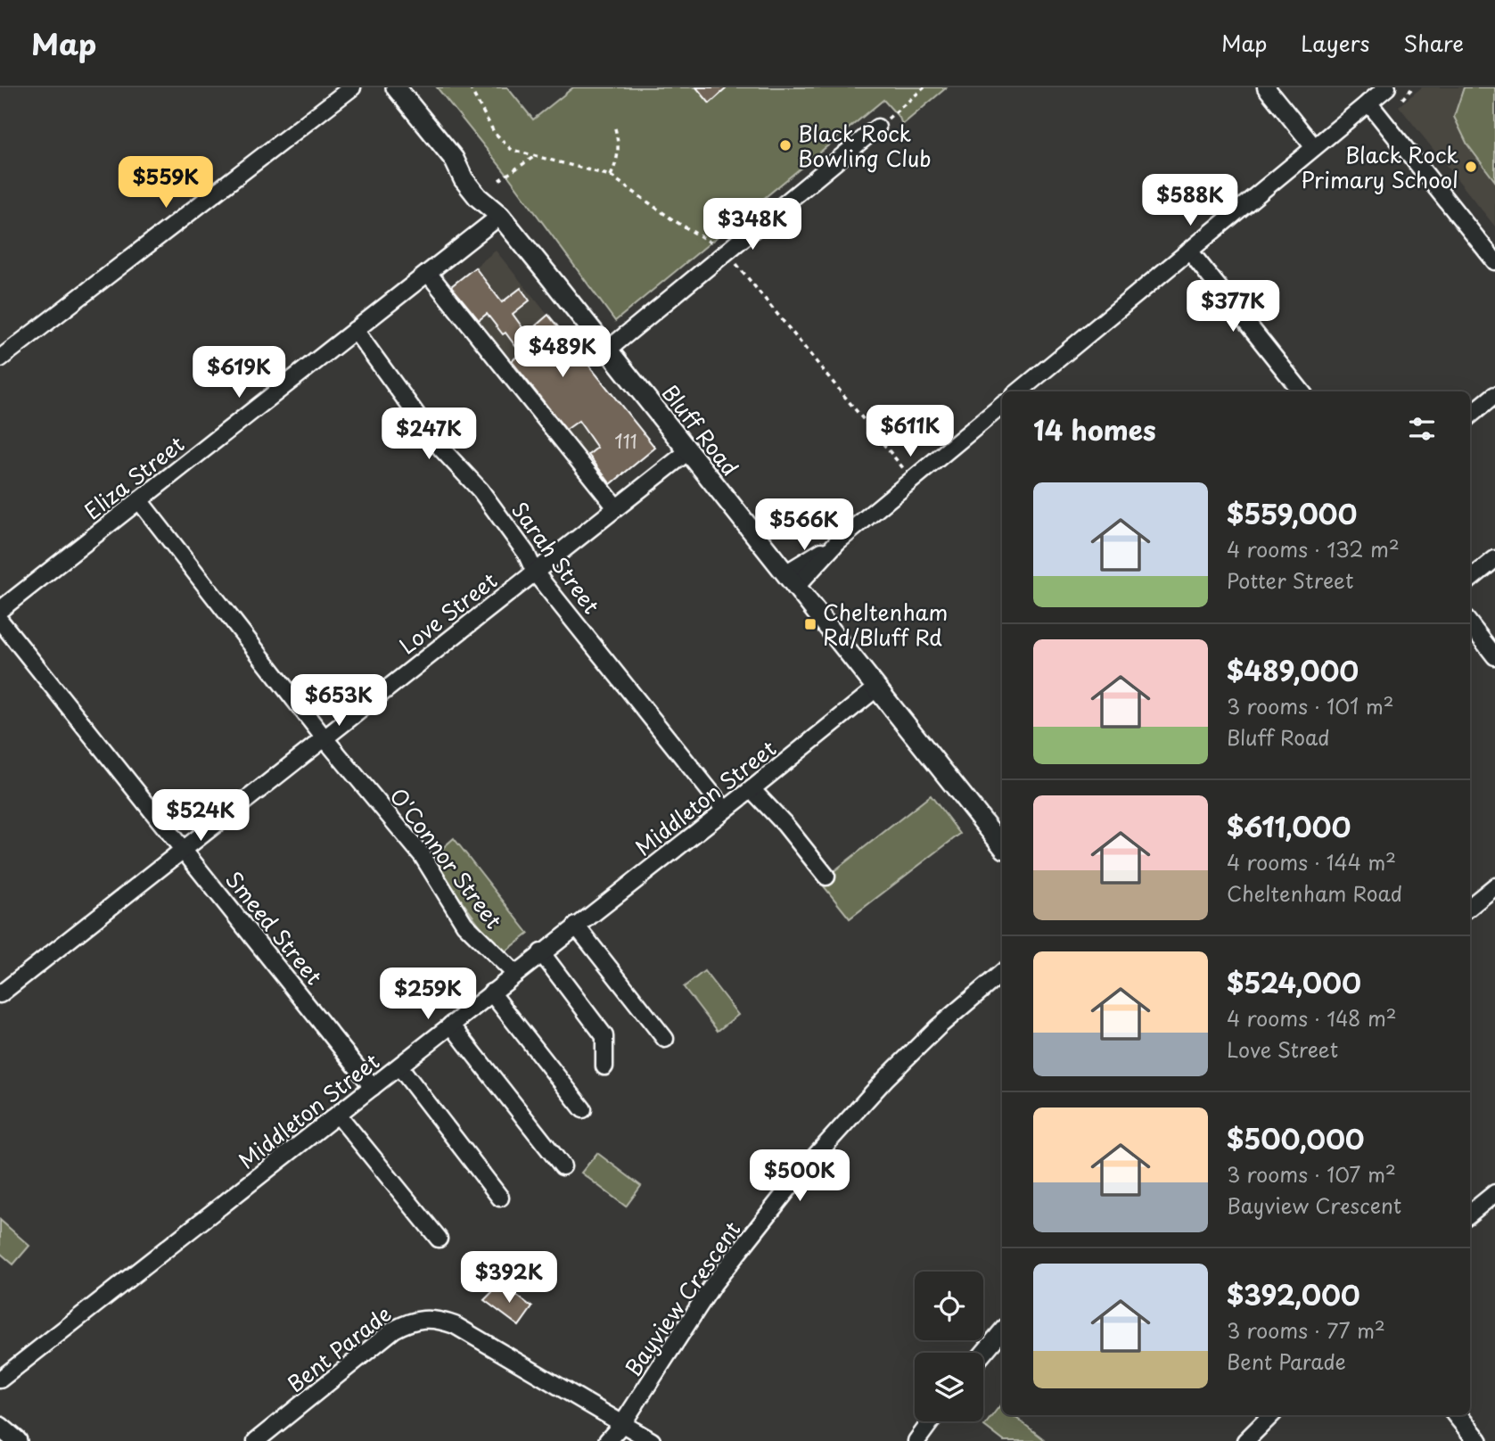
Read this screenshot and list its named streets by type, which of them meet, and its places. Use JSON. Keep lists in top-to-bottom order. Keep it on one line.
{"streets":{"main road":["Bluff Road"],"street":["Eliza Street","Sarah Street","Love Street","Middleton Street","O'Connor Street","Smeed Street","Bayview Crescent","Bent Parade"]},"crossings":[["Bluff Road","Eliza Street"],["Bluff Road","Love Street"],["Bluff Road","Middleton Street"],["Eliza Street","Sarah Street"],["Eliza Street","O'Connor Street"],["Sarah Street","Love Street"],["Sarah Street","Middleton Street"],["Love Street","O'Connor Street"],["Love Street","Smeed Street"],["Middleton Street","O'Connor Street"],["Middleton Street","Smeed Street"],["Bayview Crescent","Bent Parade"]],"places":{"other":["Black Rock Bowling Club","Black Rock Primary School"],"transit":["Cheltenham Rd/Bluff Rd"]},"house_numbers":["111"],"page":{"header":"Map","nav":["Map","Layers","Share"],"price":["$559K","$588K","$348K","$377K","$489K","$619K","$611K","$247K","$566K","$653K","$524K","$259K","$500K","$392K"],"heading":"14 homes","list":[{"name":"$559,000","note":"4 rooms · 132 m² · Potter Street"},{"name":"$489,000","note":"3 rooms · 101 m² · Bluff Road"},{"name":"$611,000","note":"4 rooms · 144 m² · Cheltenham Road"},{"name":"$524,000","note":"4 rooms · 148 m² · Love Street"},{"name":"$500,000","note":"3 rooms · 107 m² · Bayview Crescent"},{"name":"$392,000","note":"3 rooms · 77 m² · Bent Parade"}]}}
